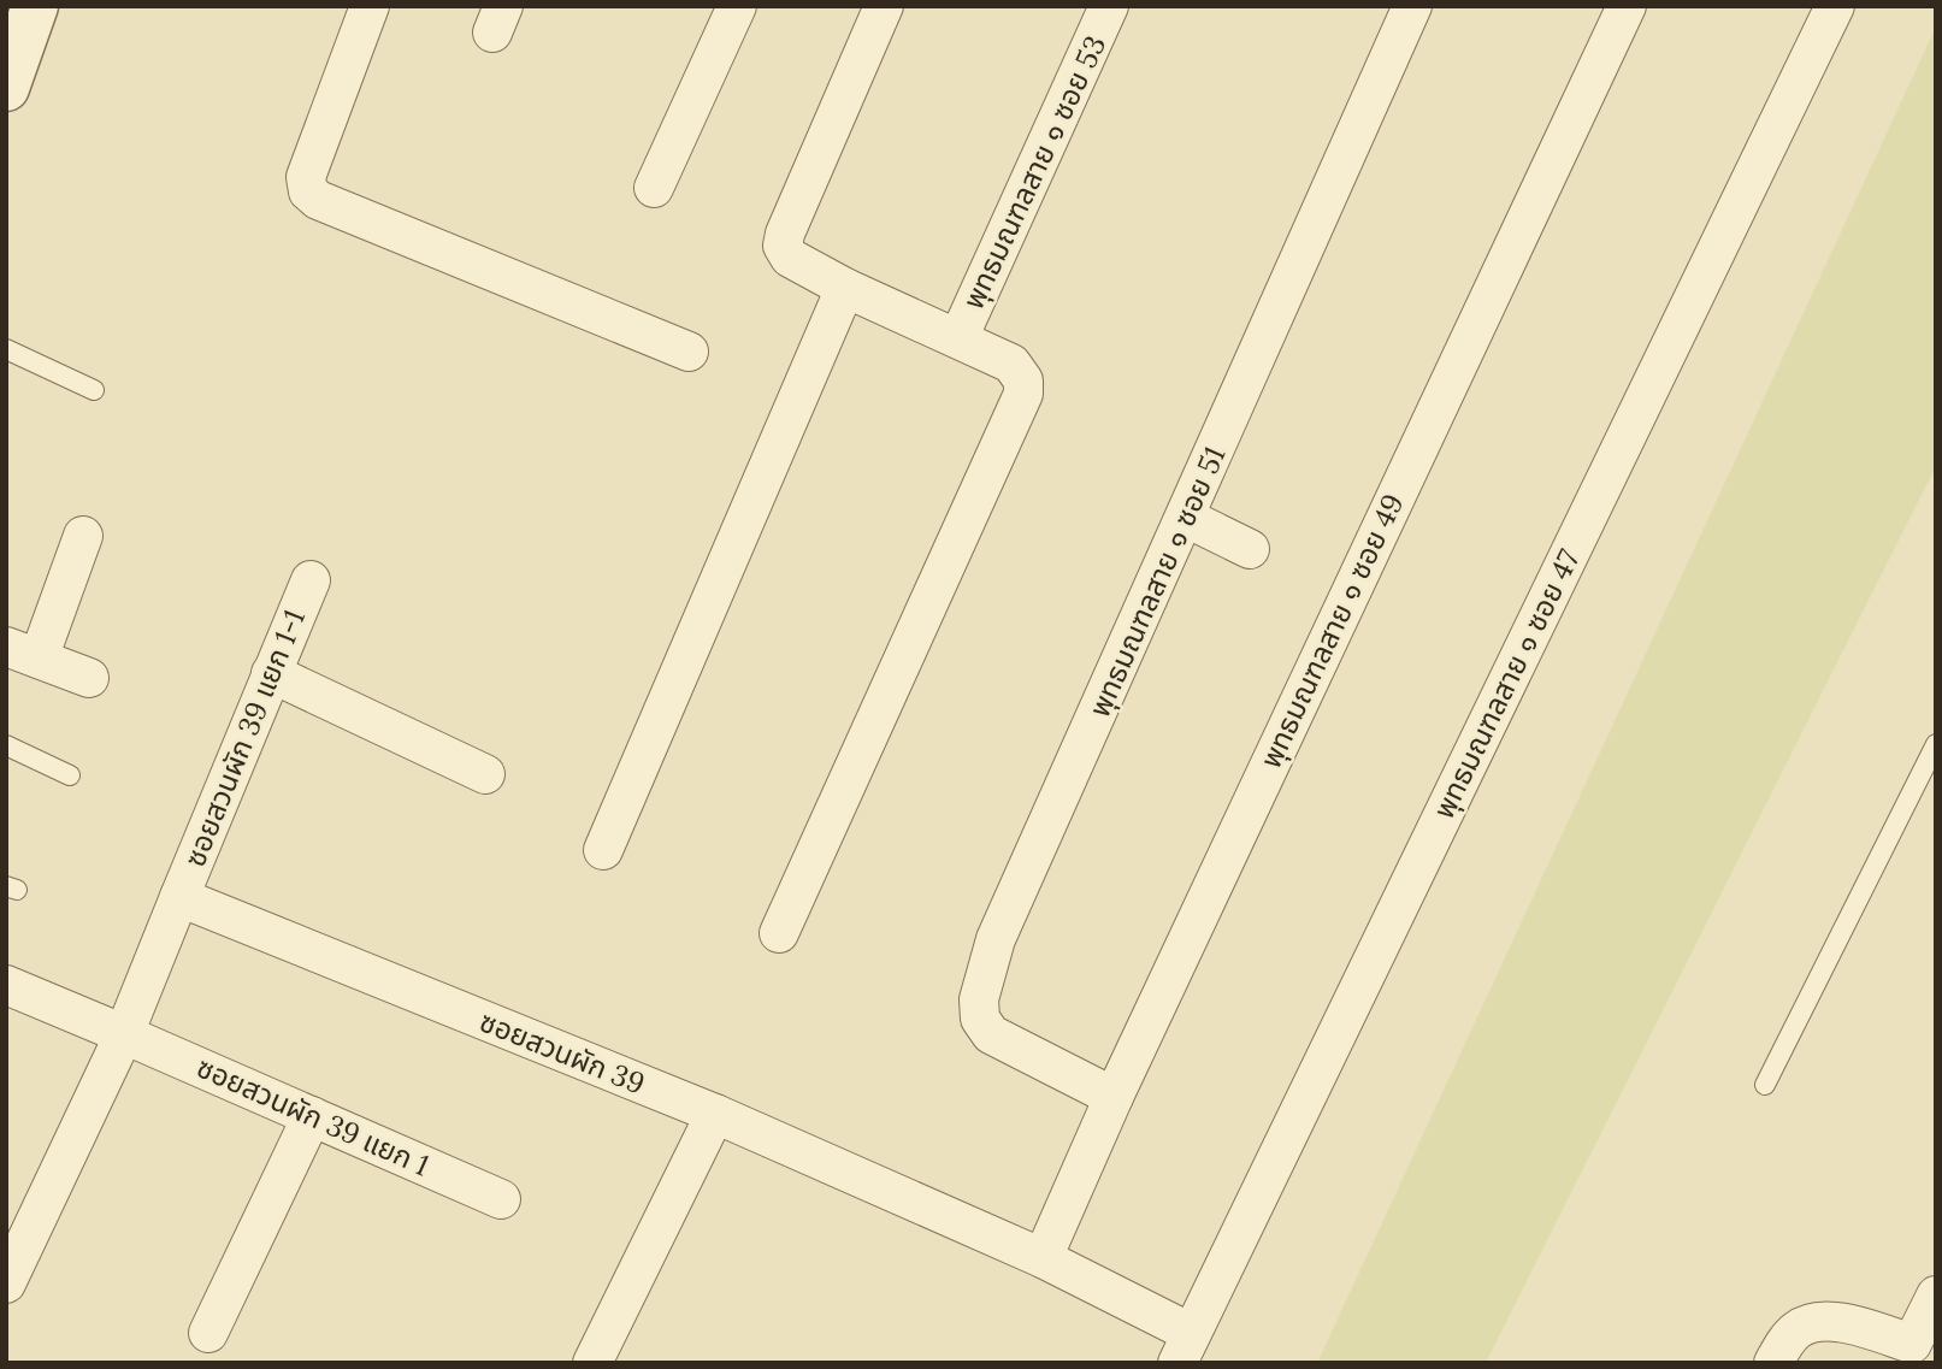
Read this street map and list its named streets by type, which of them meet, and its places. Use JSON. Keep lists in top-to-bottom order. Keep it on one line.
{"streets":{"street":["พุทธมณฑลสาย ๑ ซอย 53","พุทธมณฑลสาย ๑ ซอย 51","พุทธมณฑลสาย ๑ ซอย 49","พุทธมณฑลสาย ๑ ซอย 47","ซอยสวนผัก 39 แยก 1-1","ซอยสวนผัก 39","ซอยสวนผัก 39 แยก 1"]},"crossings":[["พุทธมณฑลสาย ๑ ซอย 51","พุทธมณฑลสาย ๑ ซอย 49"],["พุทธมณฑลสาย ๑ ซอย 49","ซอยสวนผัก 39"],["พุทธมณฑลสาย ๑ ซอย 47","ซอยสวนผัก 39"],["ซอยสวนผัก 39 แยก 1-1","ซอยสวนผัก 39"]]}
